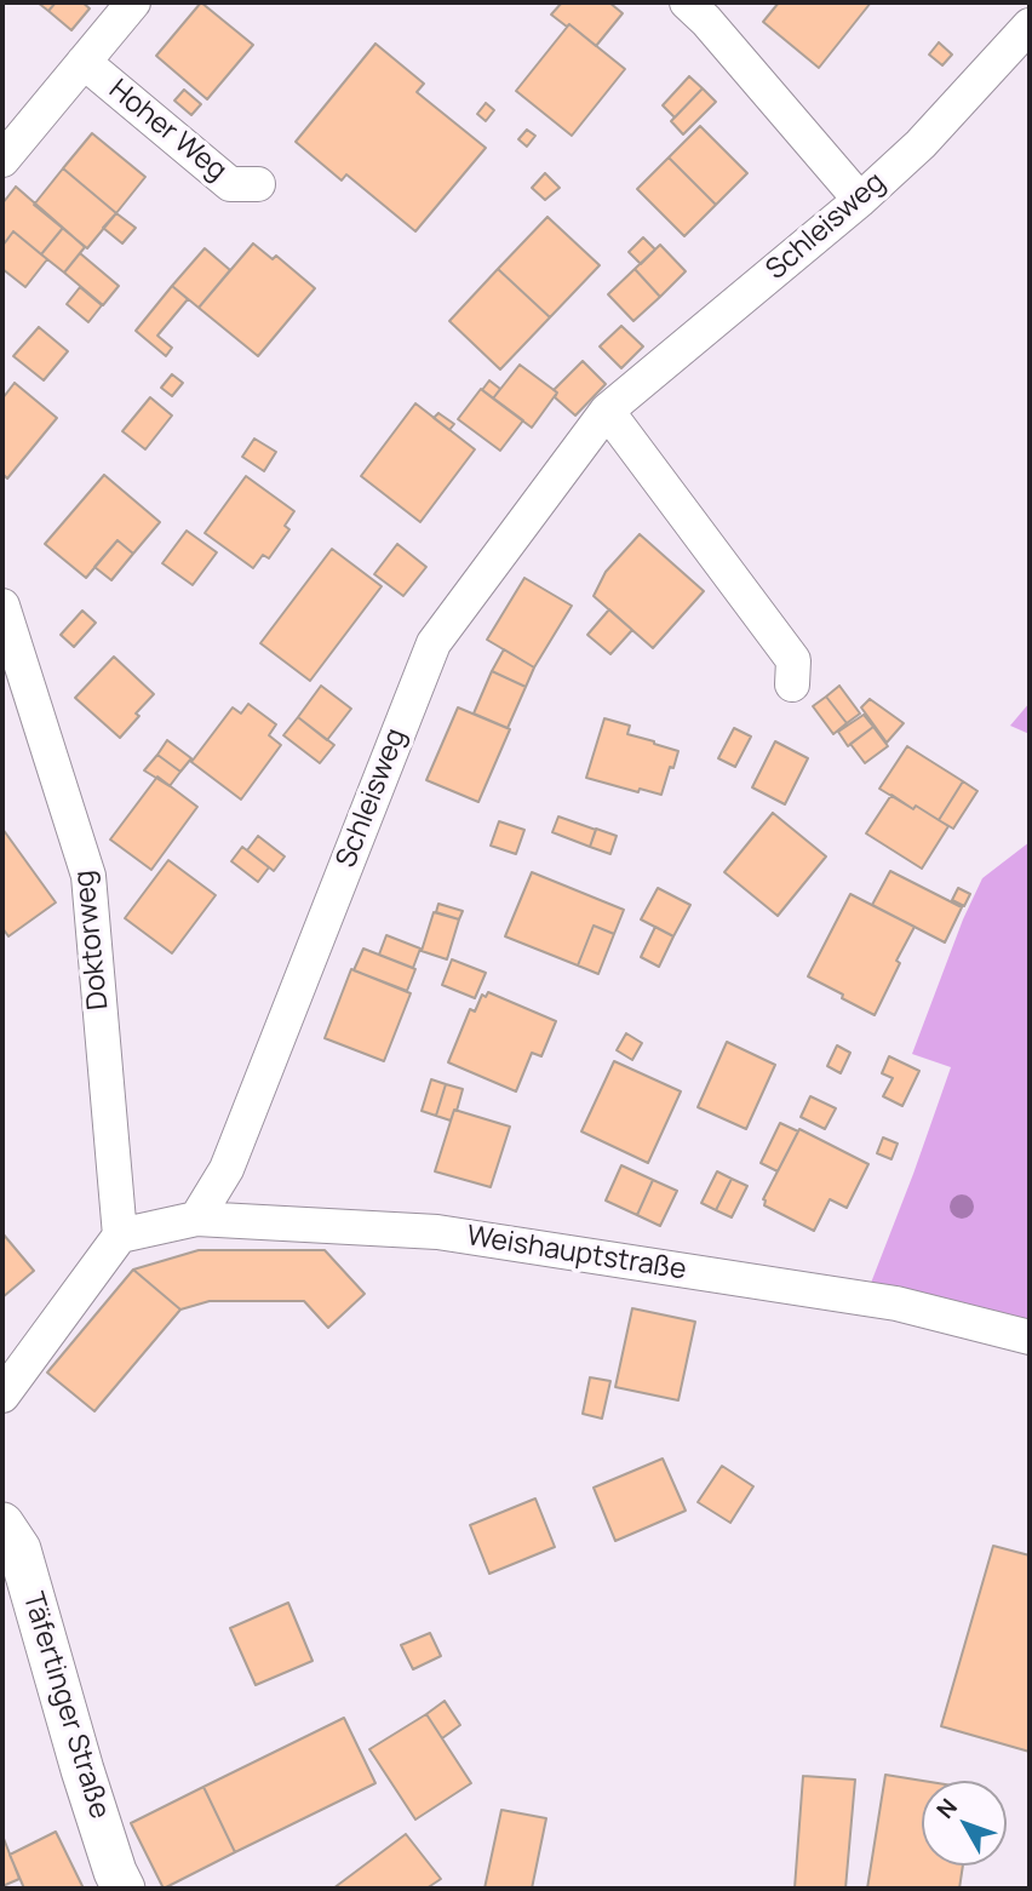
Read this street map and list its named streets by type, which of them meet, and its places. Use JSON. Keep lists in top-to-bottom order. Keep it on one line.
{"streets":{"street":["Hoher Weg","Schleisweg","Doktorweg","Weishauptstraße","Täfertinger Straße"]},"crossings":[["Schleisweg","Weishauptstraße"],["Doktorweg","Weishauptstraße"]],"north":"top left"}
